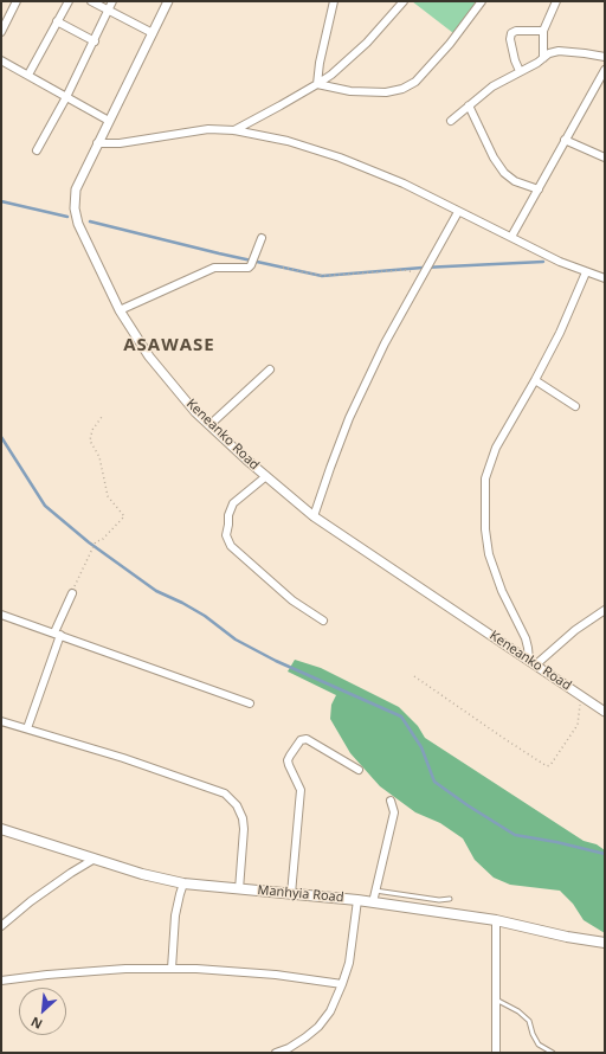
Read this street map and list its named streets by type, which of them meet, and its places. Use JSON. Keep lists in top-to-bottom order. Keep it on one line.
{"streets":{"main road":["Manhyia Road"],"street":["Keneanko Road"]},"districts":["ASAWASE"],"north":"bottom left"}
